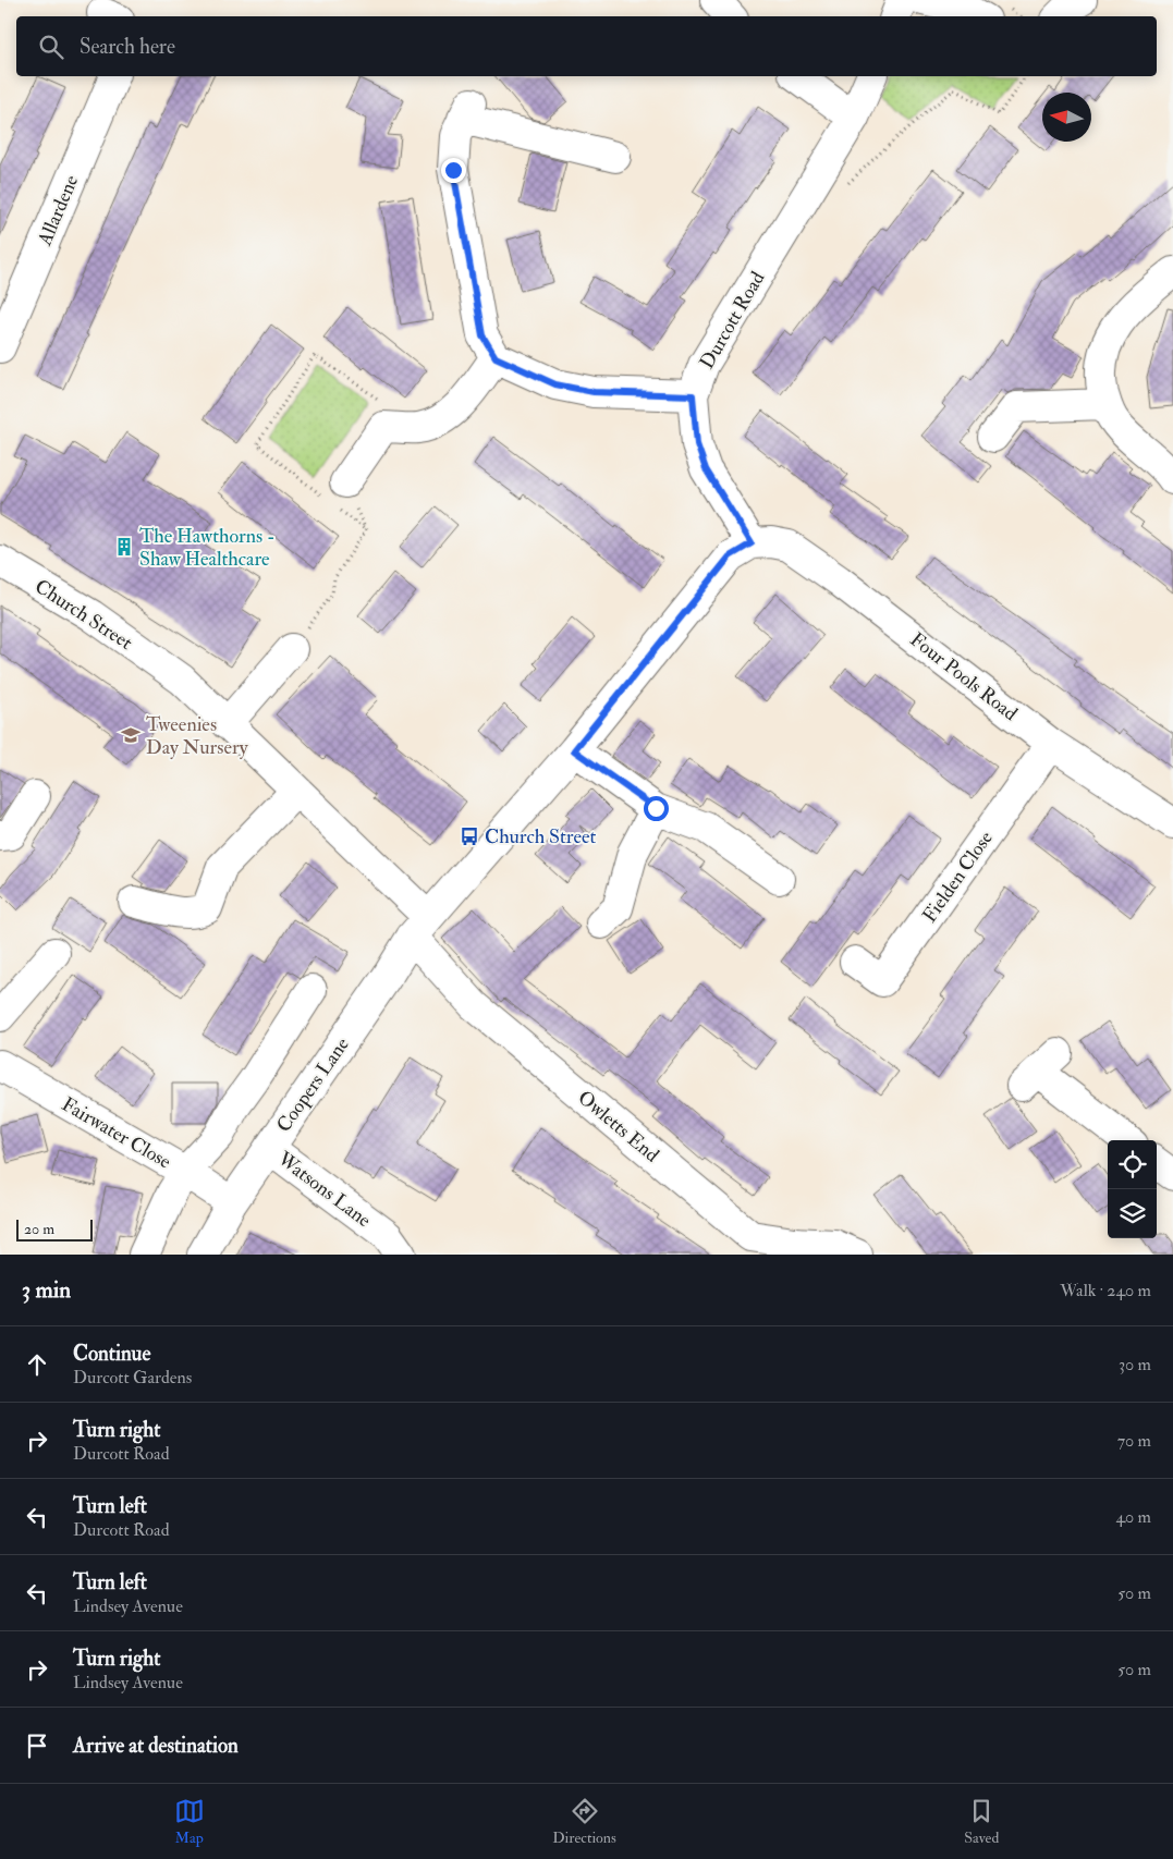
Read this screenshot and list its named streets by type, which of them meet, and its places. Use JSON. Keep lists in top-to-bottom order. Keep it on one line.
{"streets":{"street":["Allardene","Durcott Road","Church Street","Four Pools Road","Fielden Close","Coopers Lane","Owletts End","Fairwater Close","Watsons Lane"]},"crossings":[["Durcott Road","Four Pools Road"],["Church Street","Coopers Lane"],["Church Street","Owletts End"],["Four Pools Road","Fielden Close"],["Coopers Lane","Owletts End"],["Coopers Lane","Fairwater Close"],["Coopers Lane","Watsons Lane"]],"places":{"building":["The Hawthorns - Shaw Healthcare"],"school or university":["Tweenies Day Nursery"],"bus stop":["Church Street"]},"scale_bar":"20 m","north":"left","page":{"search":"Search here","scale":"20 m","heading":["3 min","Walk · 240 m"],"list":[["Continue","Durcott Gardens","30 m"],["Turn right","Durcott Road","70 m"],["Turn left","Durcott Road","40 m"],["Turn left","Lindsey Avenue","50 m"],["Turn right","Lindsey Avenue","50 m"],"Arrive at destination"],"nav":["Map","Directions","Saved"]}}
